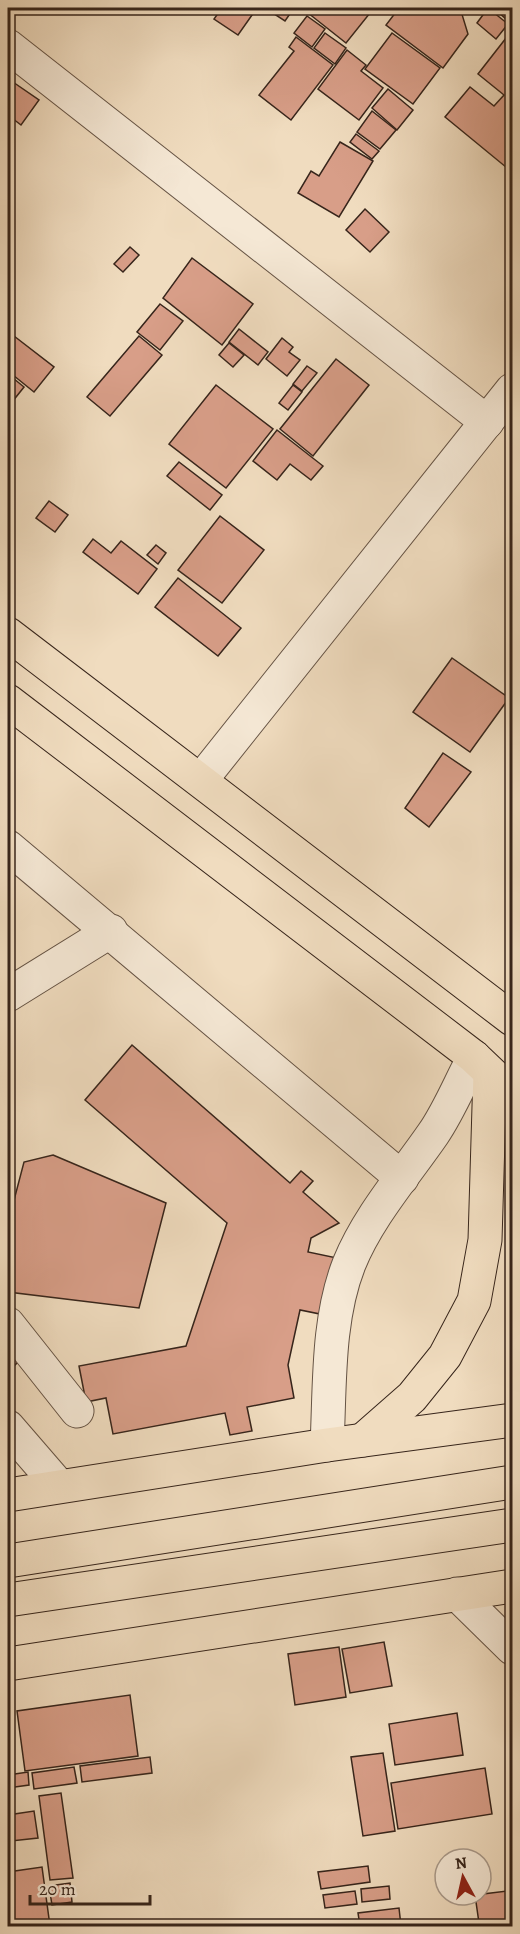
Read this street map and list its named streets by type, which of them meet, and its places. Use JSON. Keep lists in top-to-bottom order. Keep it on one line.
{"scale_bar":"20 m","north":"top"}
